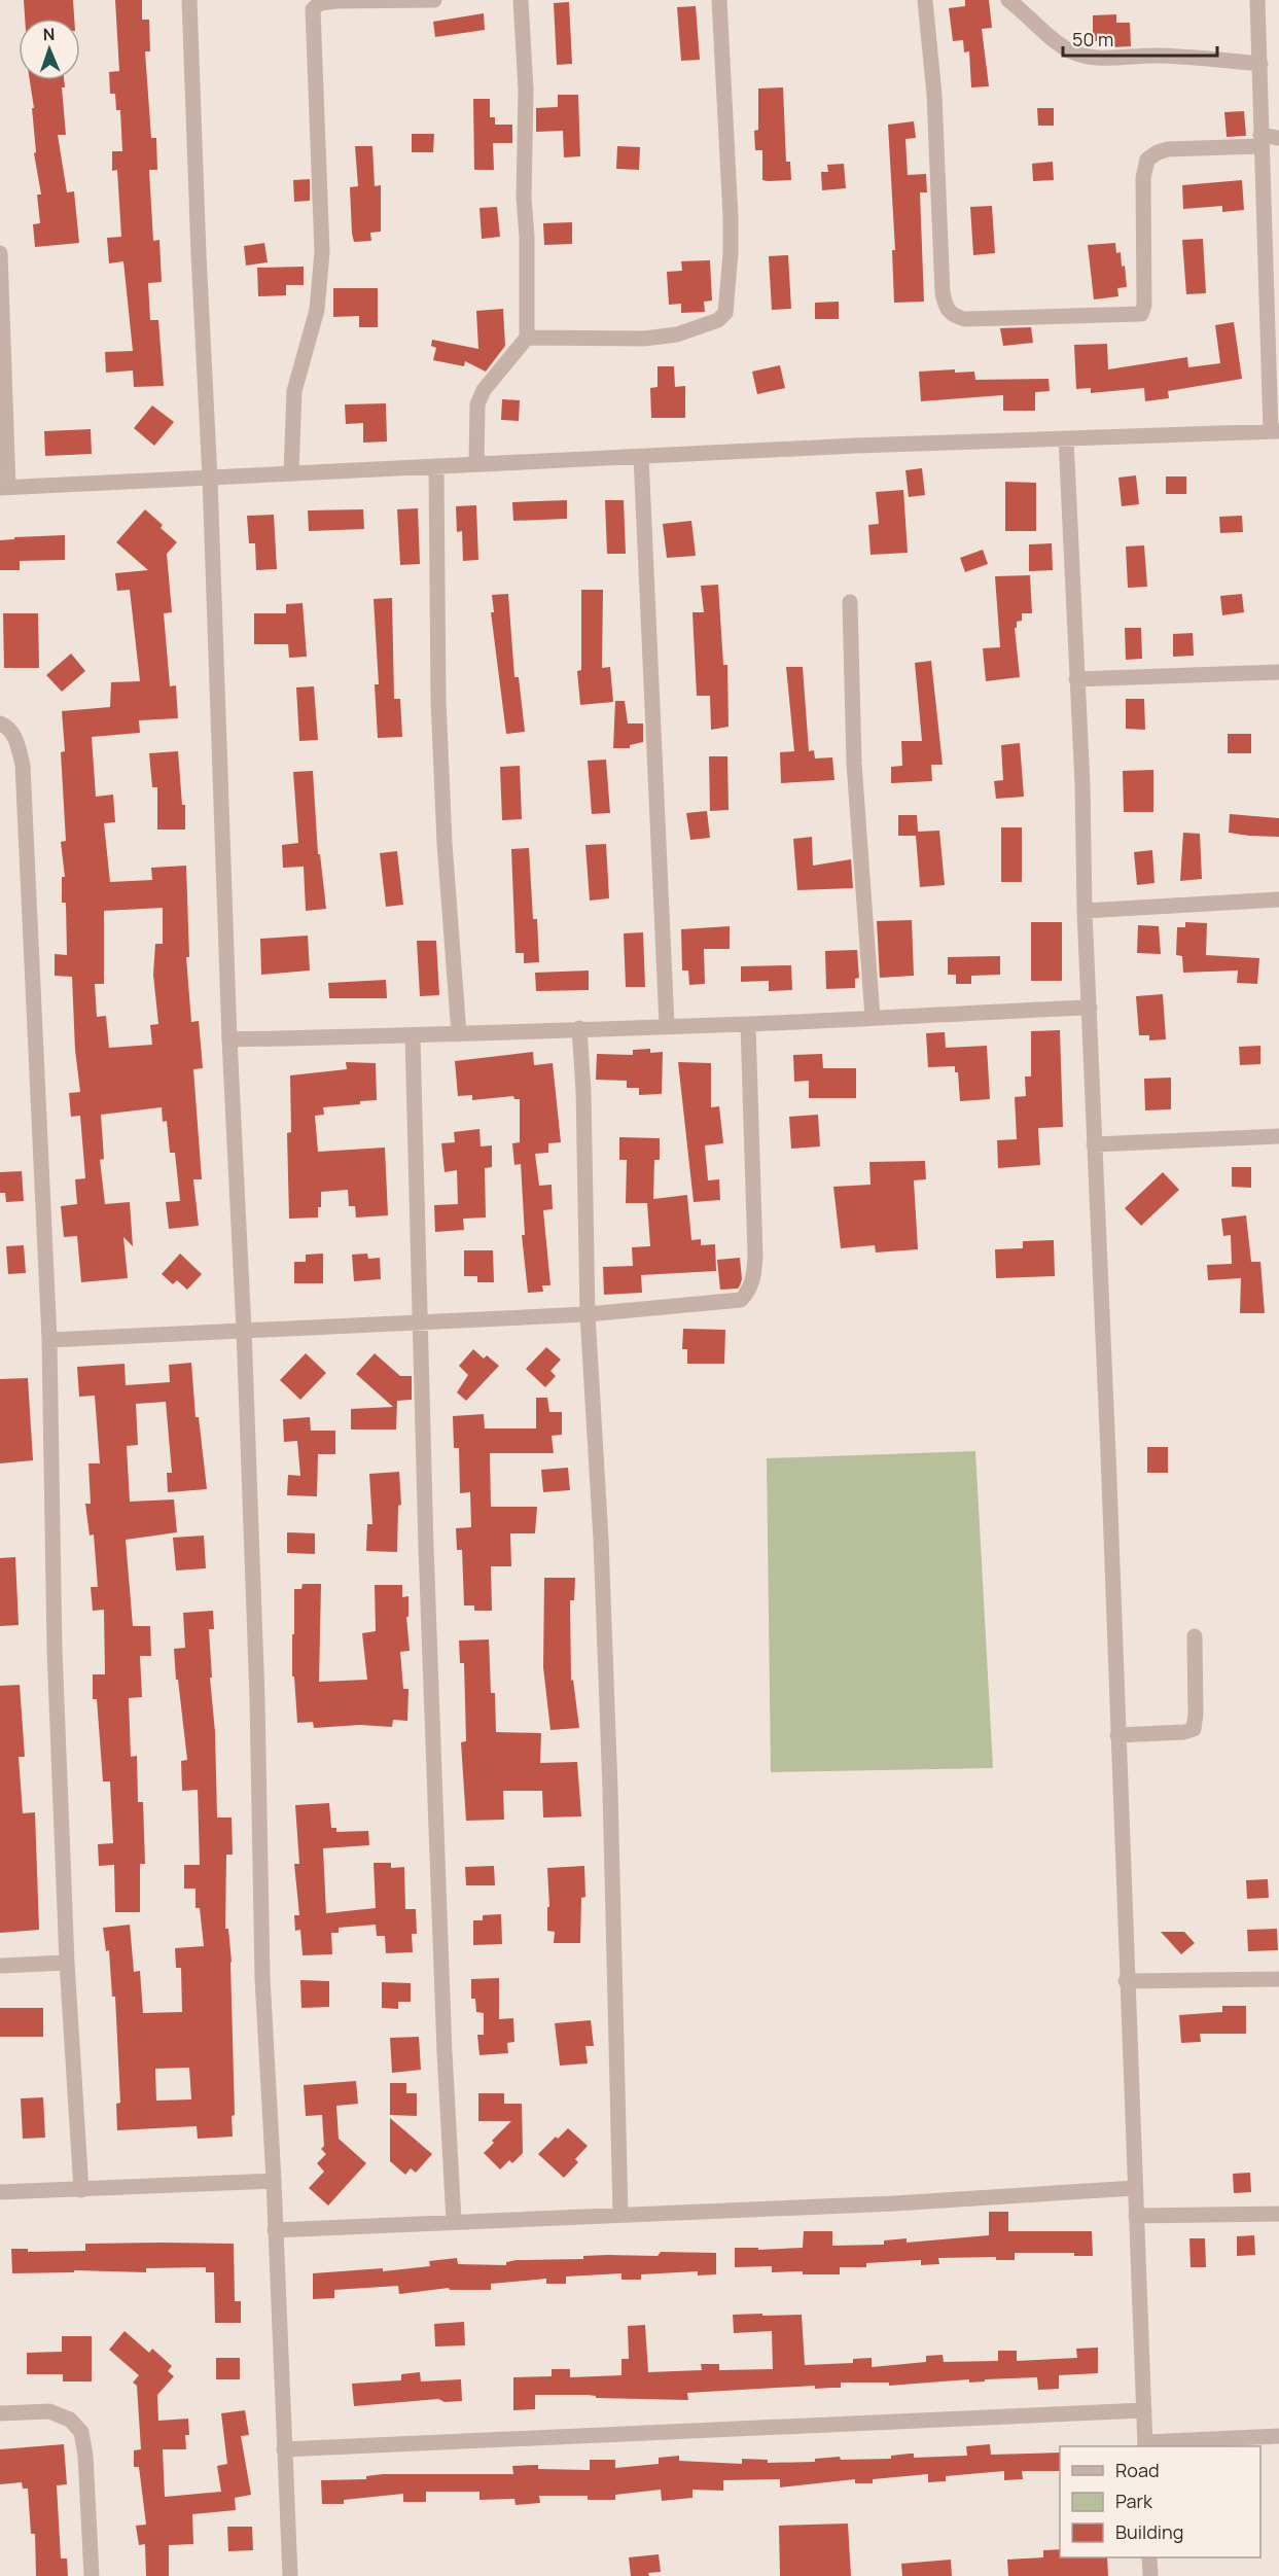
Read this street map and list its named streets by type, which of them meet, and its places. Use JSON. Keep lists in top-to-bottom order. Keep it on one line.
{"legend":["Road","Park","Building"],"scale_bar":"50 m","north":"top"}
